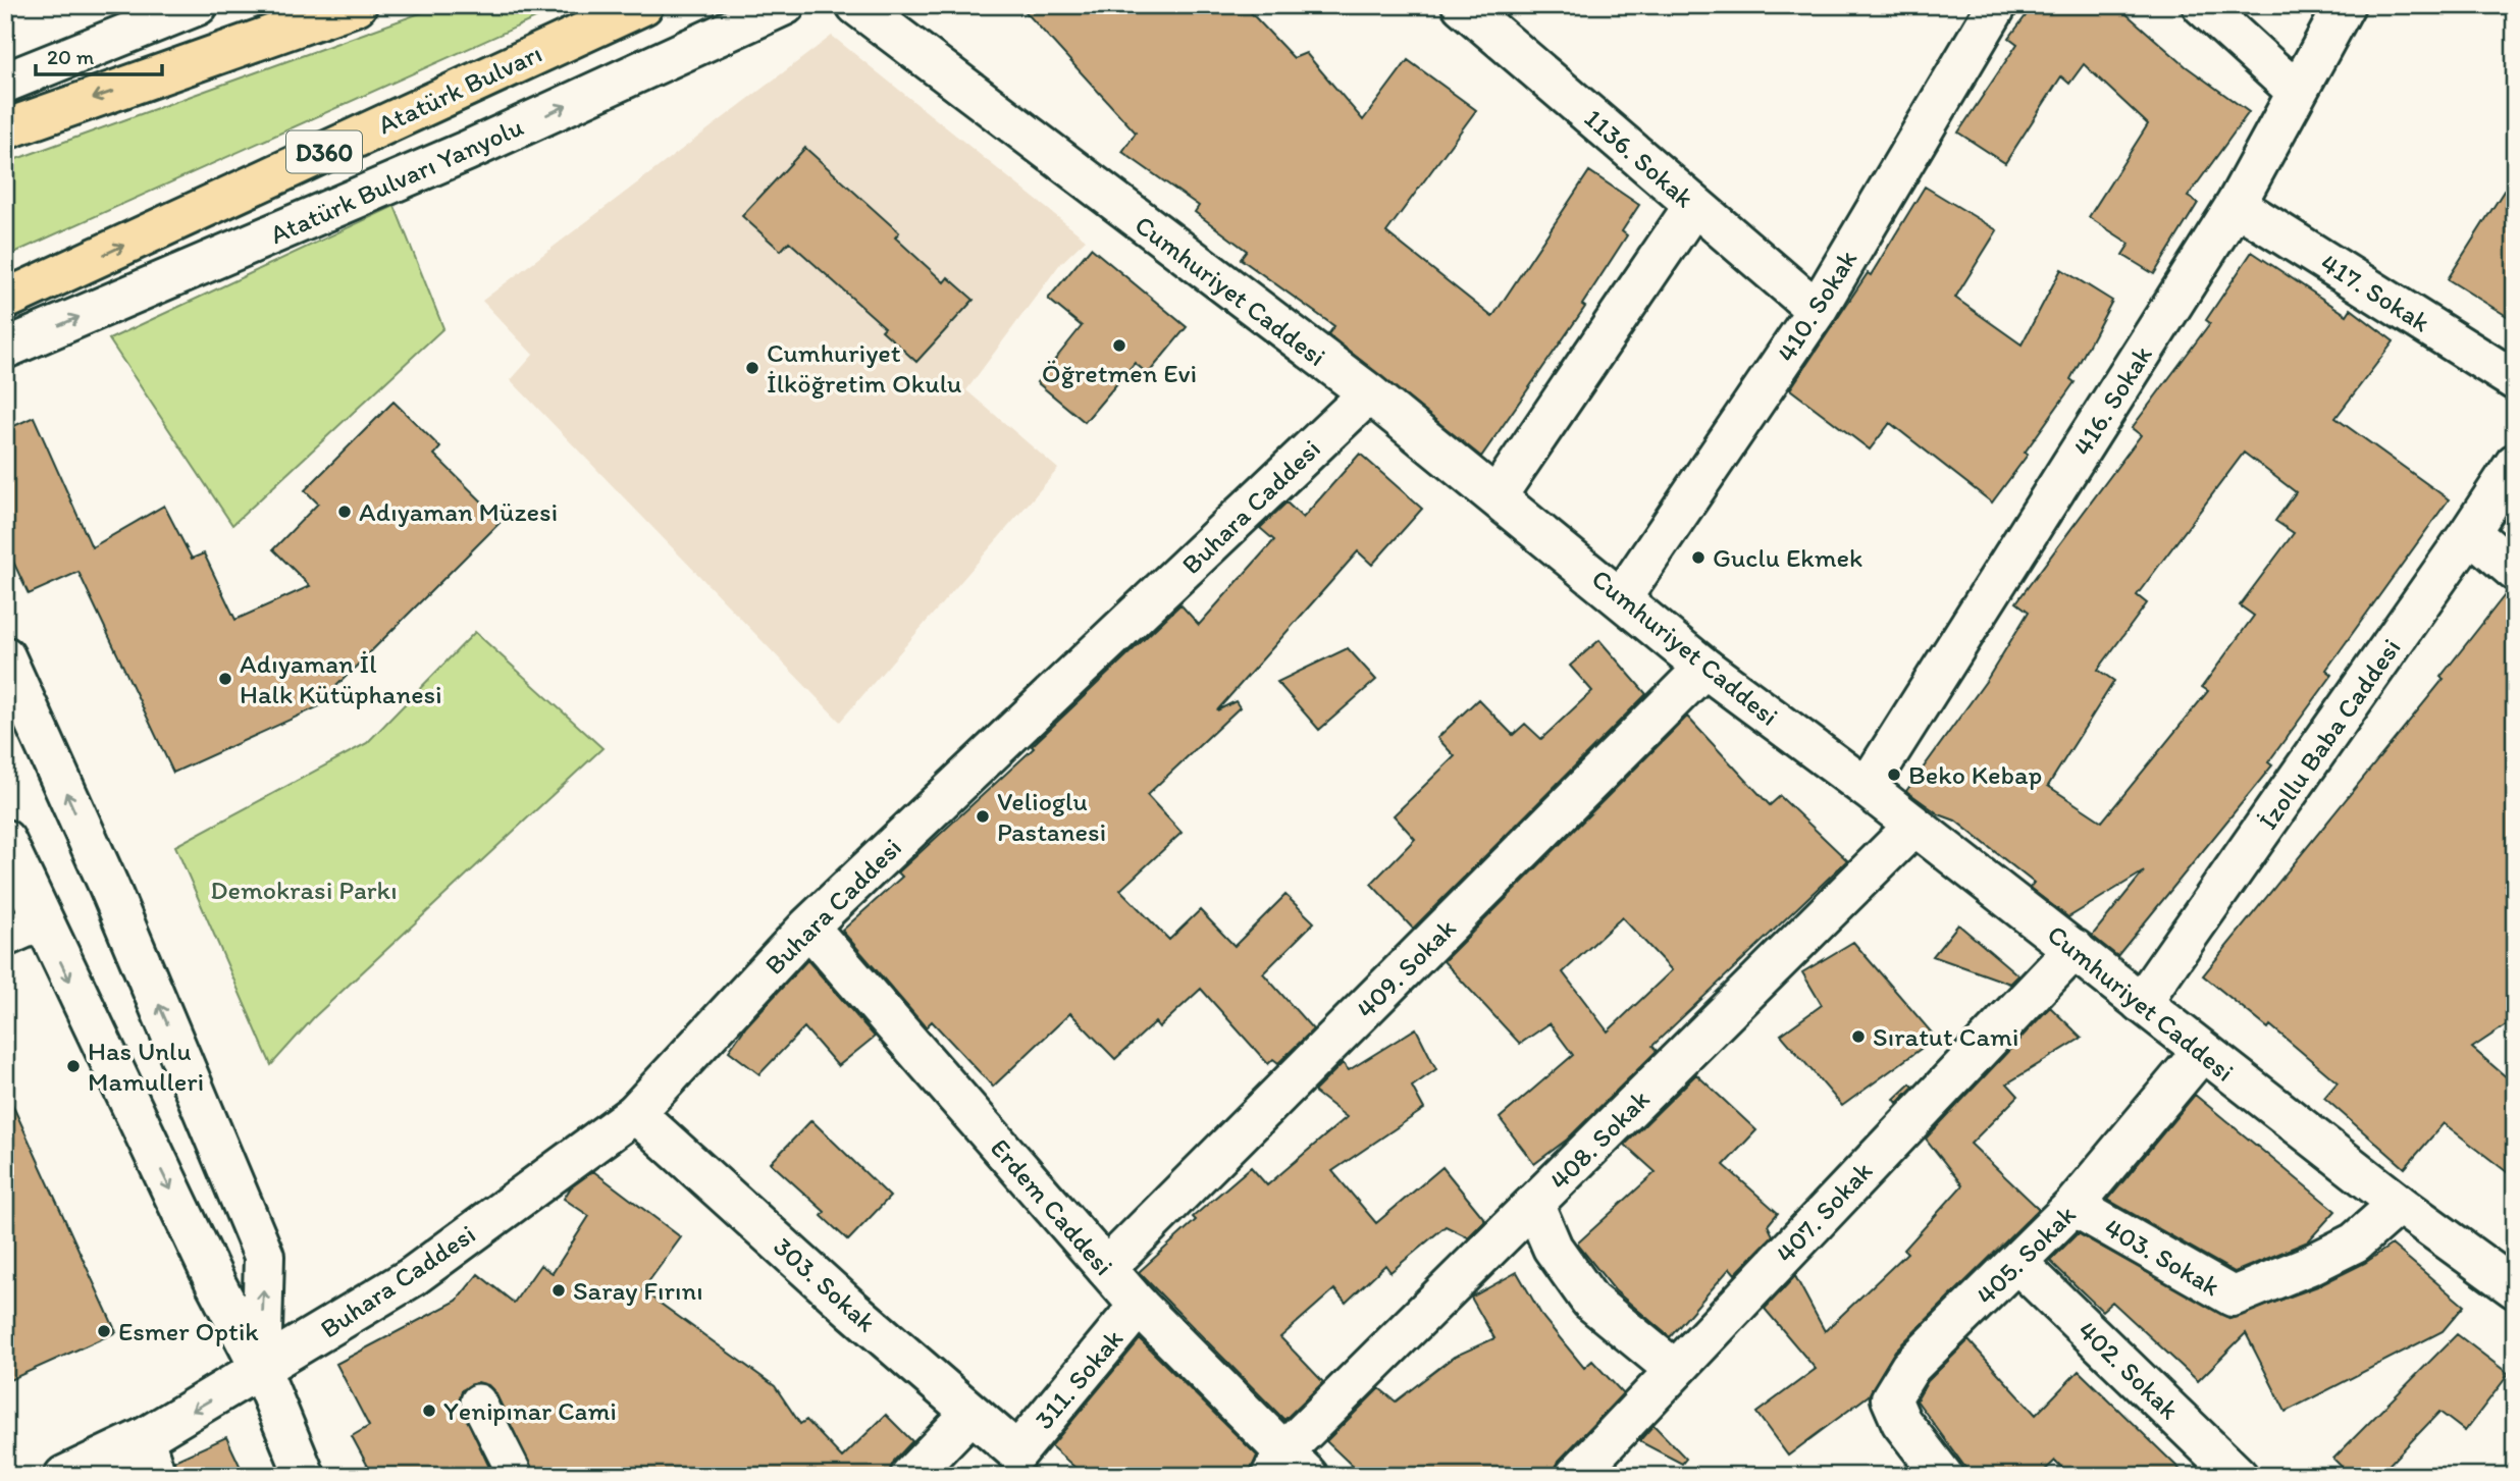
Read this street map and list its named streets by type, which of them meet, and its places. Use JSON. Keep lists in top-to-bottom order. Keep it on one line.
{"streets":{"highway":["Atatürk Bulvarı","D360"],"street":["1136. Sokak","Atatürk Bulvarı Yanyolu","Cumhuriyet Caddesi","417. Sokak","410. Sokak","416. Sokak","Buhara Caddesi","İzollu Baba Caddesi","409. Sokak","408. Sokak","Erdem Caddesi","407. Sokak","405. Sokak","403. Sokak","303. Sokak","402. Sokak","311. Sokak"]},"crossings":[["1136. Sokak","410. Sokak"],["Cumhuriyet Caddesi","410. Sokak"],["Cumhuriyet Caddesi","416. Sokak"],["Cumhuriyet Caddesi","Buhara Caddesi"],["Cumhuriyet Caddesi","İzollu Baba Caddesi"],["Cumhuriyet Caddesi","409. Sokak"],["Cumhuriyet Caddesi","408. Sokak"],["Cumhuriyet Caddesi","407. Sokak"],["Cumhuriyet Caddesi","405. Sokak"],["Cumhuriyet Caddesi","403. Sokak"],["417. Sokak","416. Sokak"],["Buhara Caddesi","Erdem Caddesi"],["Buhara Caddesi","303. Sokak"],["409. Sokak","Erdem Caddesi"],["408. Sokak","Erdem Caddesi"],["Erdem Caddesi","311. Sokak"],["405. Sokak","403. Sokak"],["405. Sokak","402. Sokak"],["303. Sokak","311. Sokak"]],"one_way":["Atatürk Bulvarı Yanyolu"],"parks":["Demokrasi Parkı"],"places":["Öğretmen Evi","Cumhuriyet İlköğretim Okulu","Adıyaman Müzesi","Guclu Ekmek","Adıyaman İl Halk Kütüphanesi","Beko Kebap","Velioglu Pastanesi","Sıratut Cami","Has Unlu Mamulleri","Saray Fırını","Esmer Optik","Yenipınar Cami"],"scale_bar":"20 m"}
